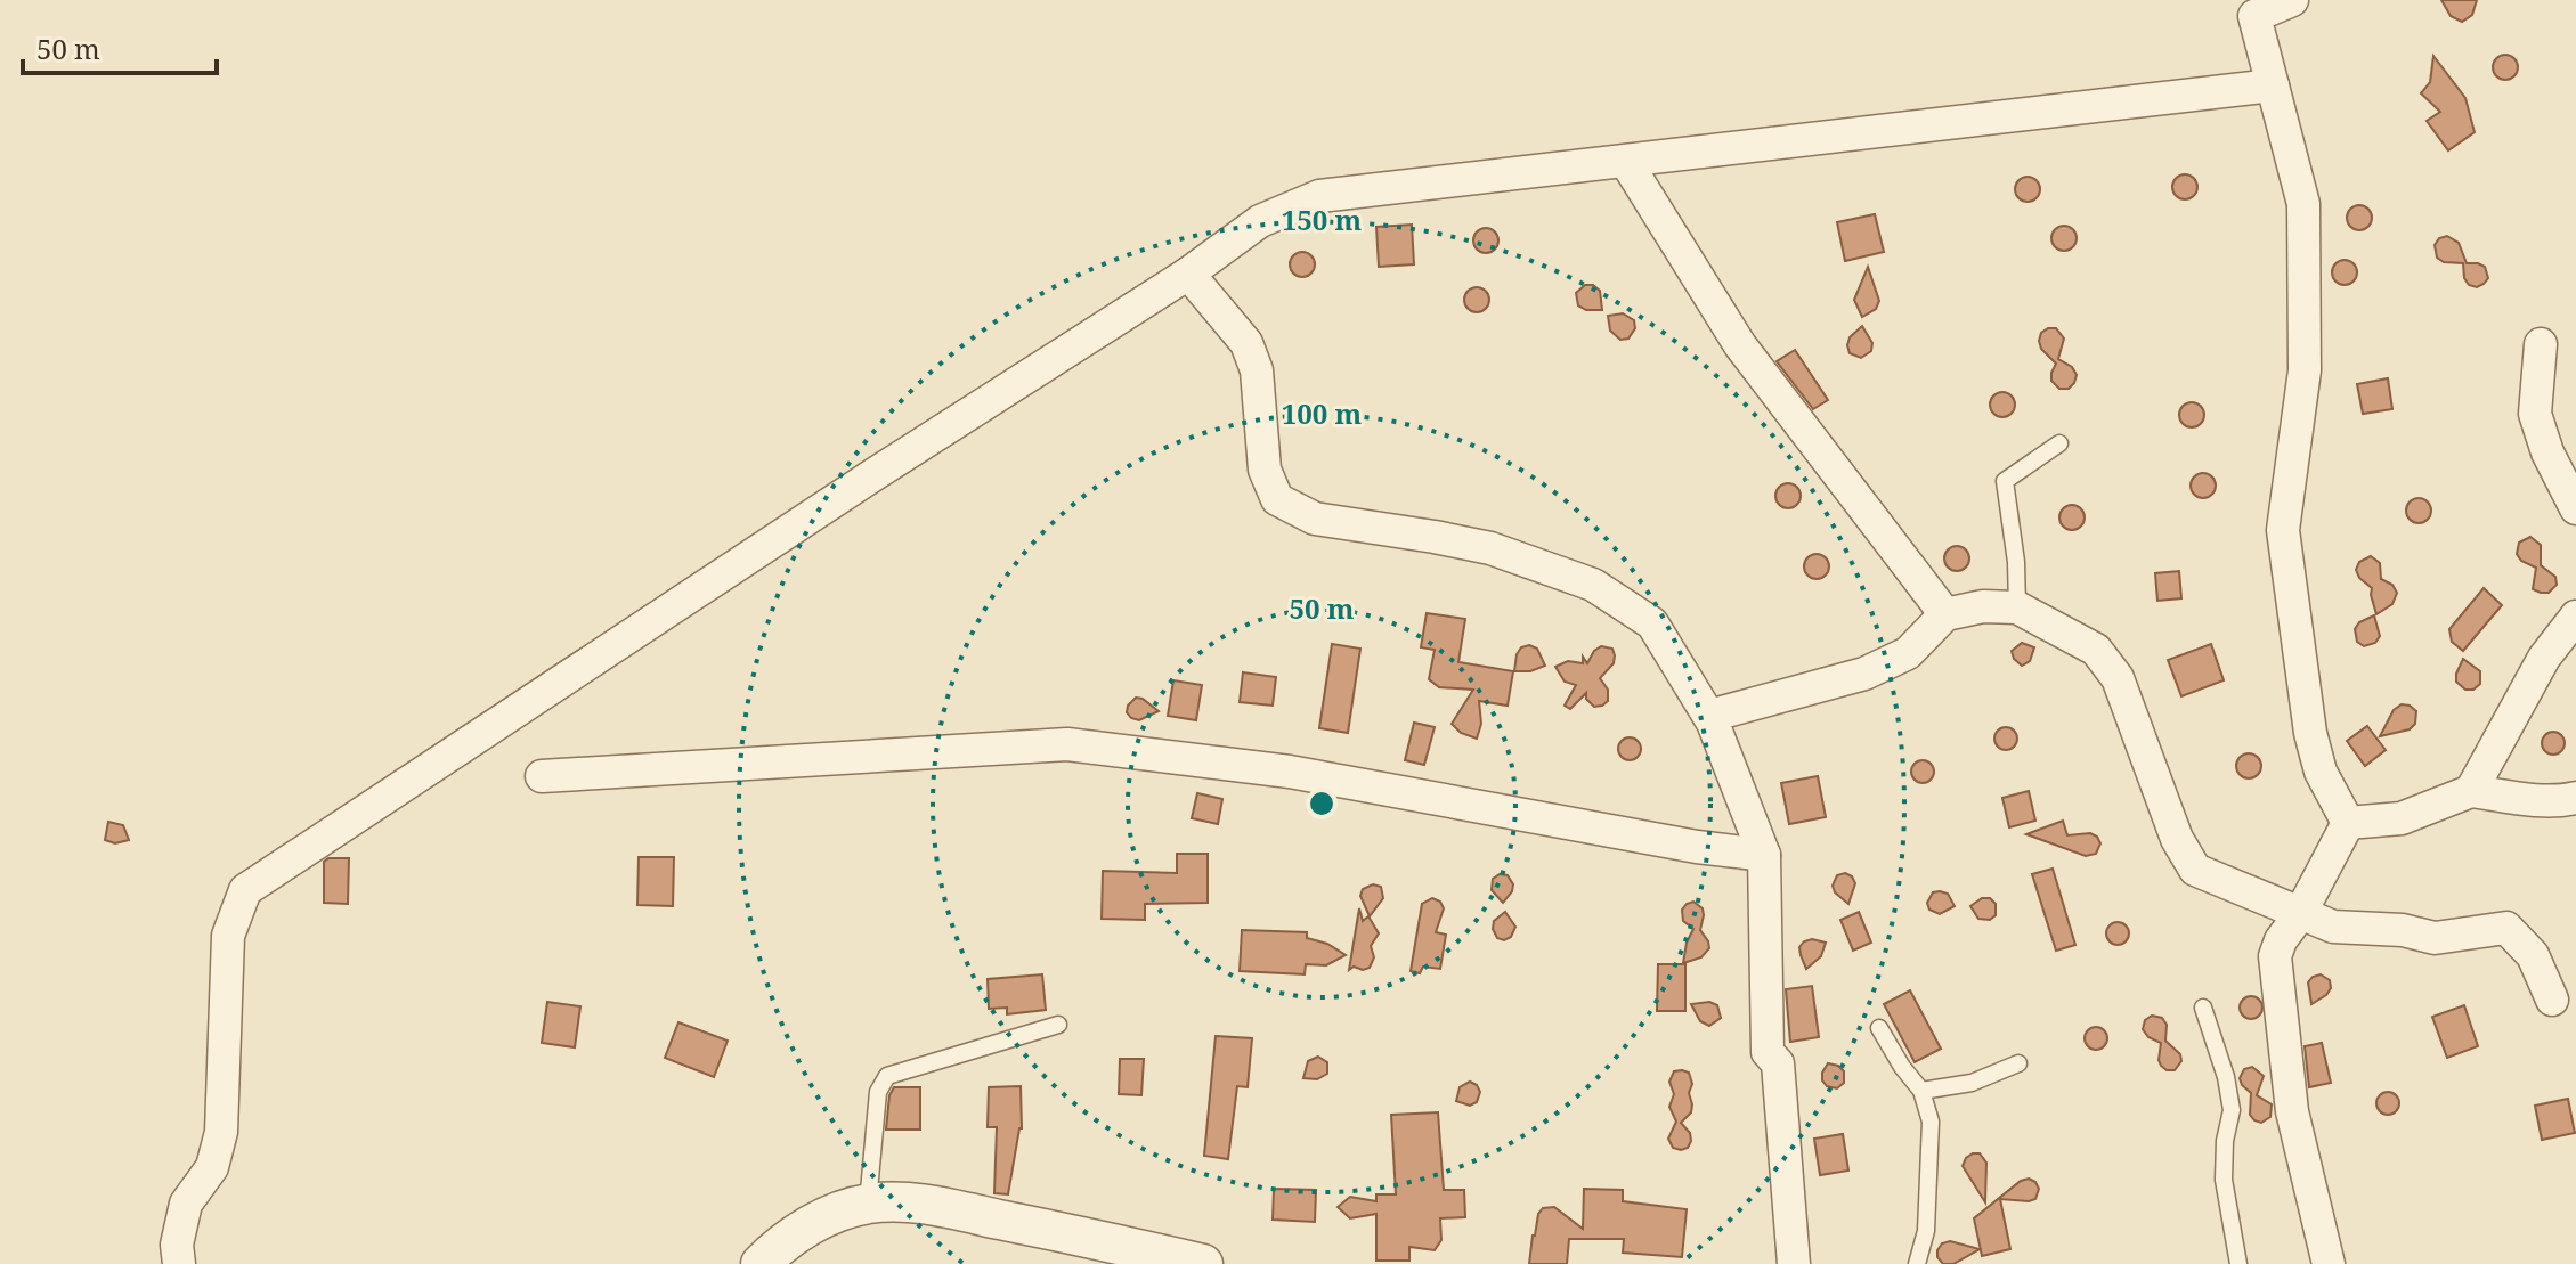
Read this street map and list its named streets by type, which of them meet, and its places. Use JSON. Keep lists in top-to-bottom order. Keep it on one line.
{"scale_bar":"50 m","rings":["150 m","100 m","50 m"]}
